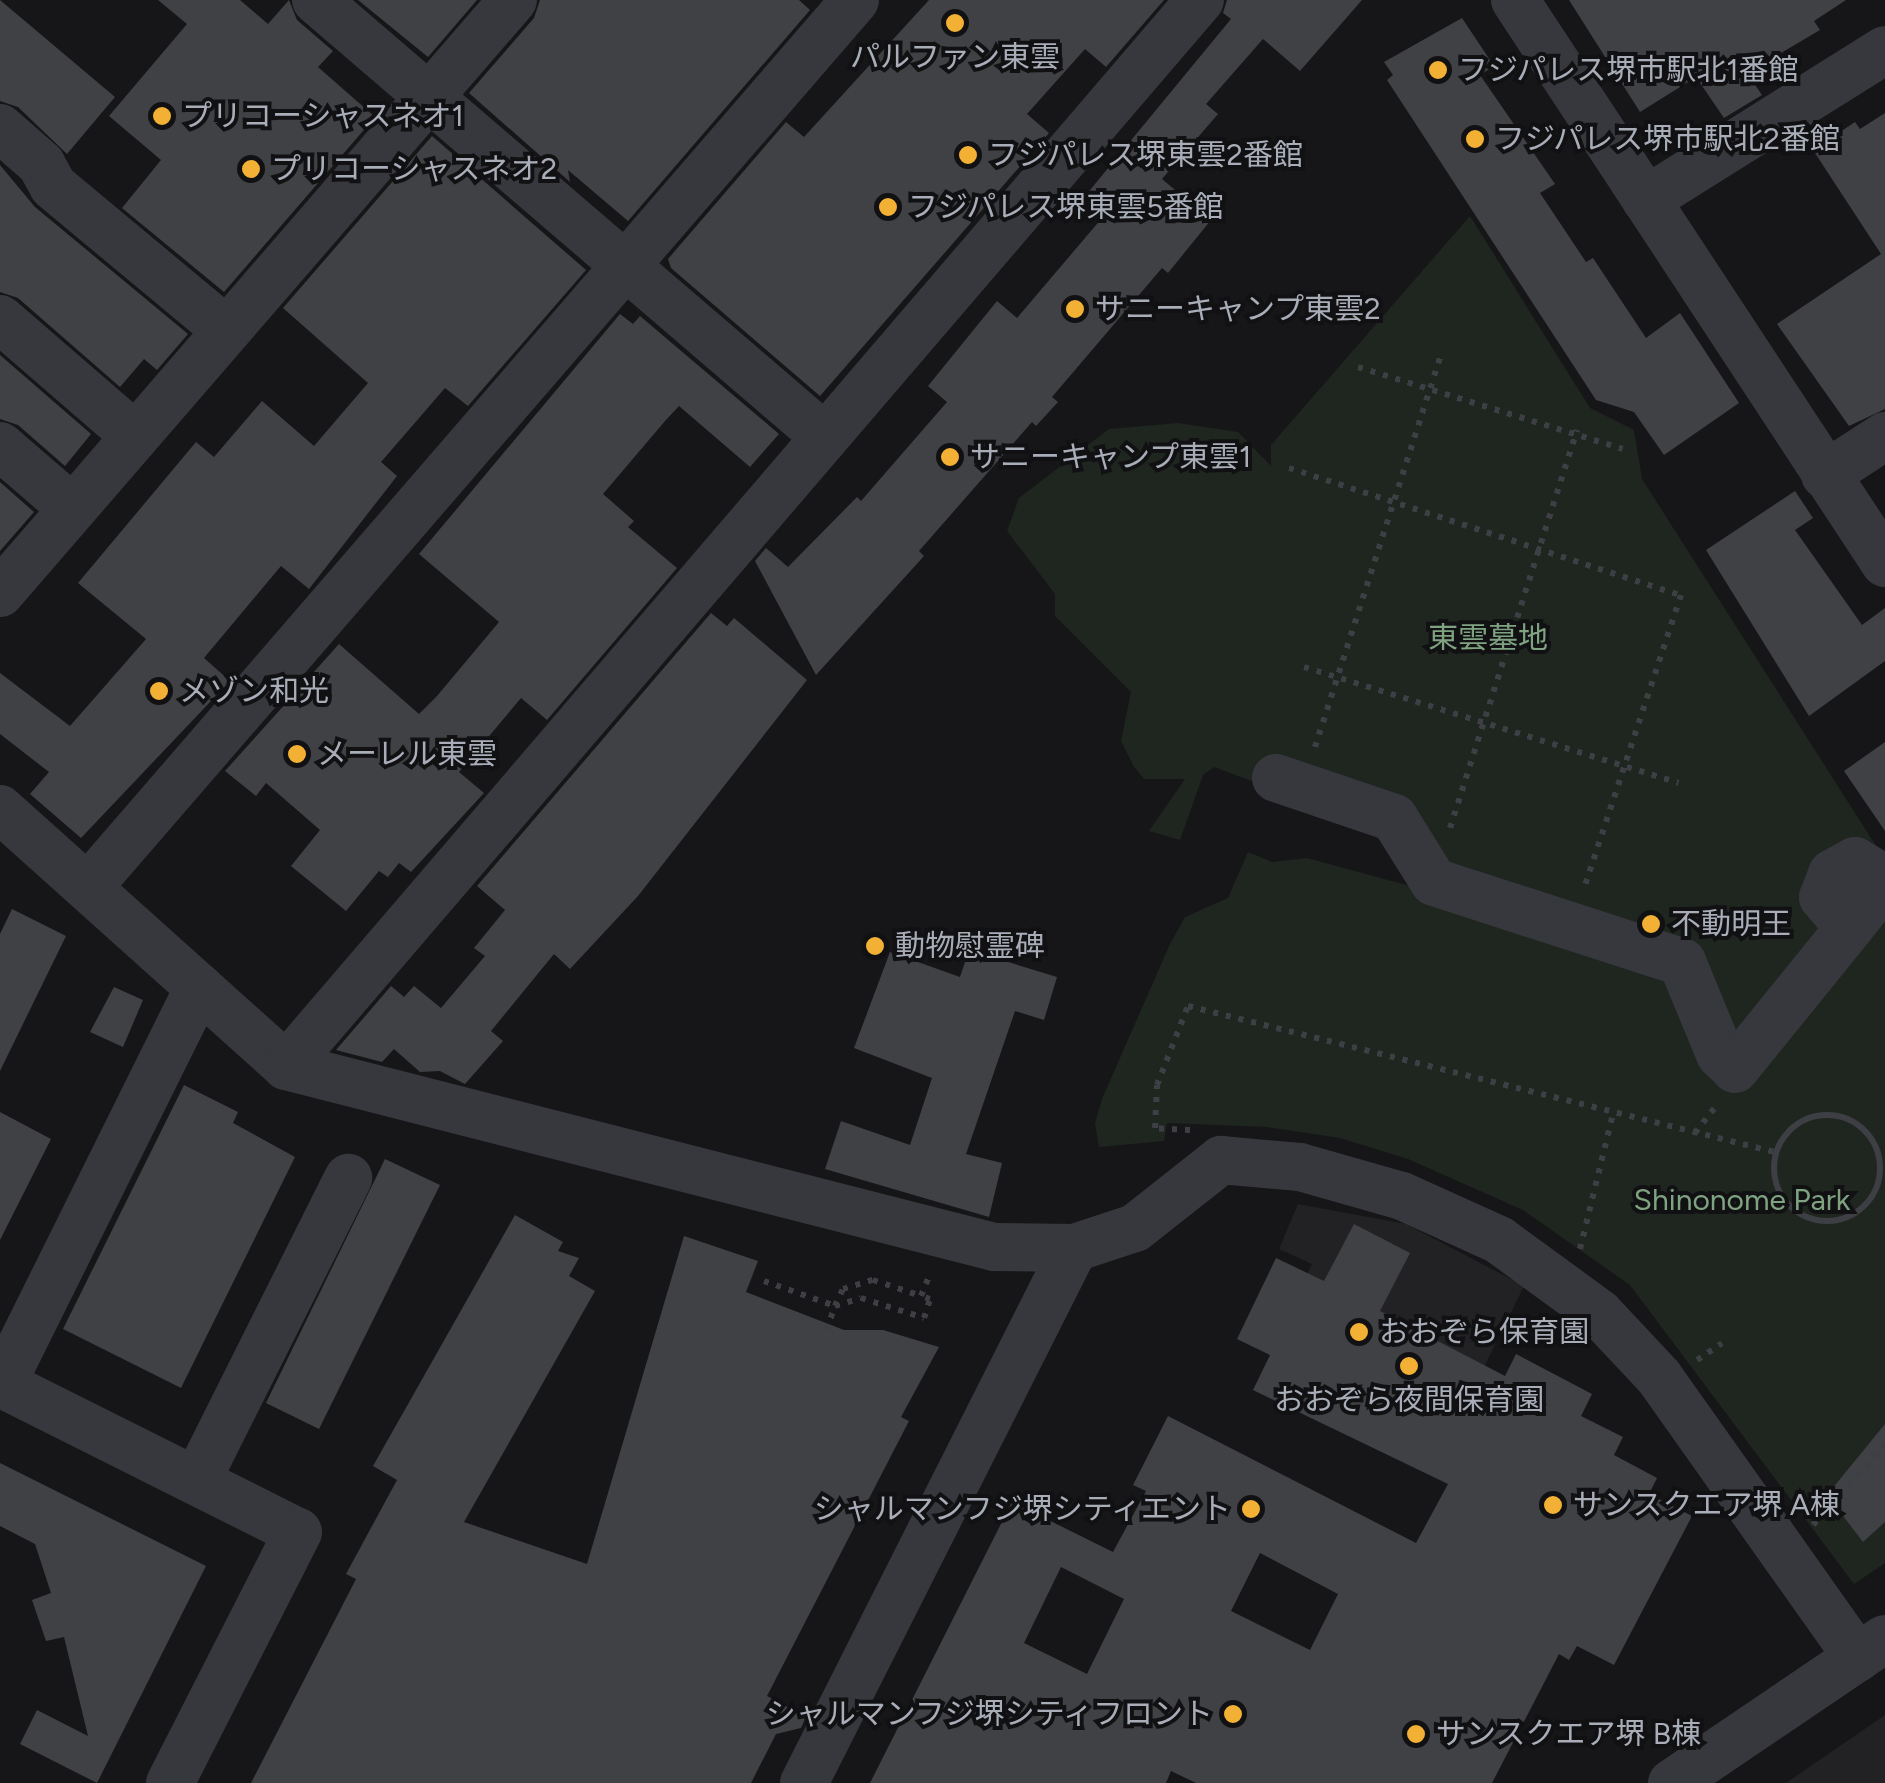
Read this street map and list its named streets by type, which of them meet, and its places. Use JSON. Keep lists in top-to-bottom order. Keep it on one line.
{"parks":["東雲墓地","Shinonome Park"],"places":["パルファン東雲","フジパレス堺市駅北1番館","プリコーシャスネオ1","フジパレス堺市駅北2番館","フジパレス堺東雲2番館","プリコーシャスネオ2","フジパレス堺東雲5番館","サニーキャンプ東雲2","サニーキャンプ東雲1","メゾン和光","メーレル東雲","不動明王","動物慰霊碑","おおぞら保育園","おおぞら夜間保育園","サンスクエア堺 A棟","シャルマンフジ堺シティエント","シャルマンフジ堺シティフロント","サンスクエア堺 B棟"]}
